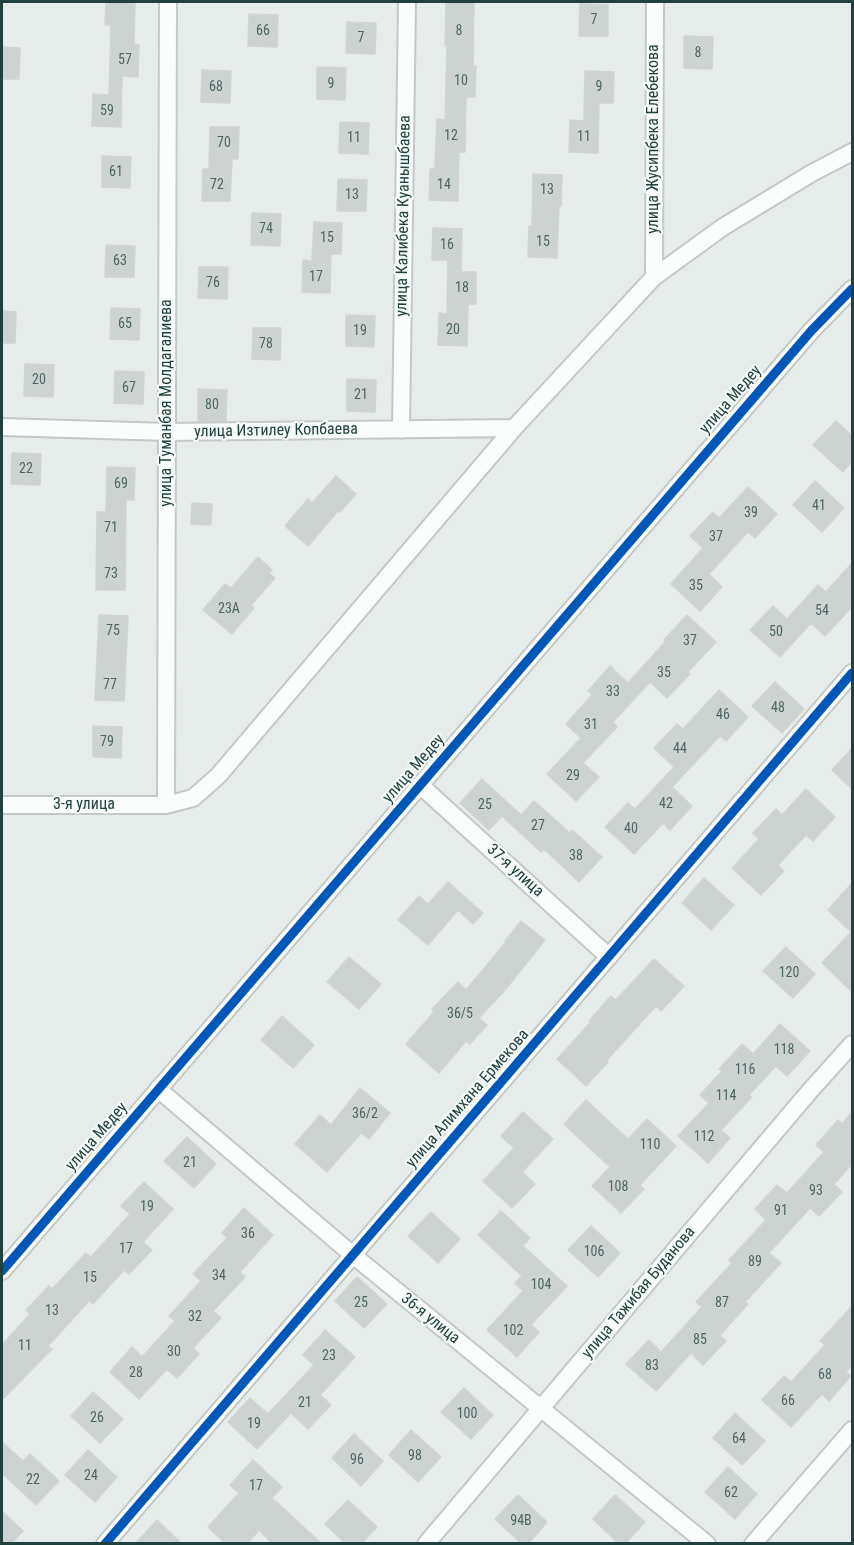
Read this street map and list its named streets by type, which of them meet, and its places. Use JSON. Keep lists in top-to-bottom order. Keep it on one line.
{"streets":{"street":["улица Жусипбека Елебекова","улица Калибека Куанышбаева","улица Медеу","улица Туманбая Молдагалиева","улица Изтилеу Копбаева","3-я улица","37-я улица","улица Алимхана Ермекова","улица Тажибая Буданова","36-я улица"]},"crossings":[["улица Калибека Куанышбаева","улица Изтилеу Копбаева"],["улица Медеу","37-я улица"],["улица Медеу","36-я улица"],["улица Туманбая Молдагалиева","улица Изтилеу Копбаева"],["улица Туманбая Молдагалиева","3-я улица"],["37-я улица","улица Алимхана Ермекова"],["улица Алимхана Ермекова","36-я улица"],["улица Тажибая Буданова","36-я улица"]],"house_numbers":["7","66","8","7","8","57","10","9","68","9","59","12","11","11","70","61","72","14","13","13","74","15","15","16","63","17","76","18","65","20","19","78","20","67","21","80","22","69","41","39","71","37","73","35","23А","54","75","50","37","35","77","33","48","46","31","79","44","29","42","25","27","40","38","120","36/5","118","116","114","36/2","112","110","21","108","93","19","91","36","17","106","89","34","15","104","25","87","13","32","102","85","11","30","23","83","28","68","66","21","100","26","19","64","98","96","24","22","17","62","94В"]}
